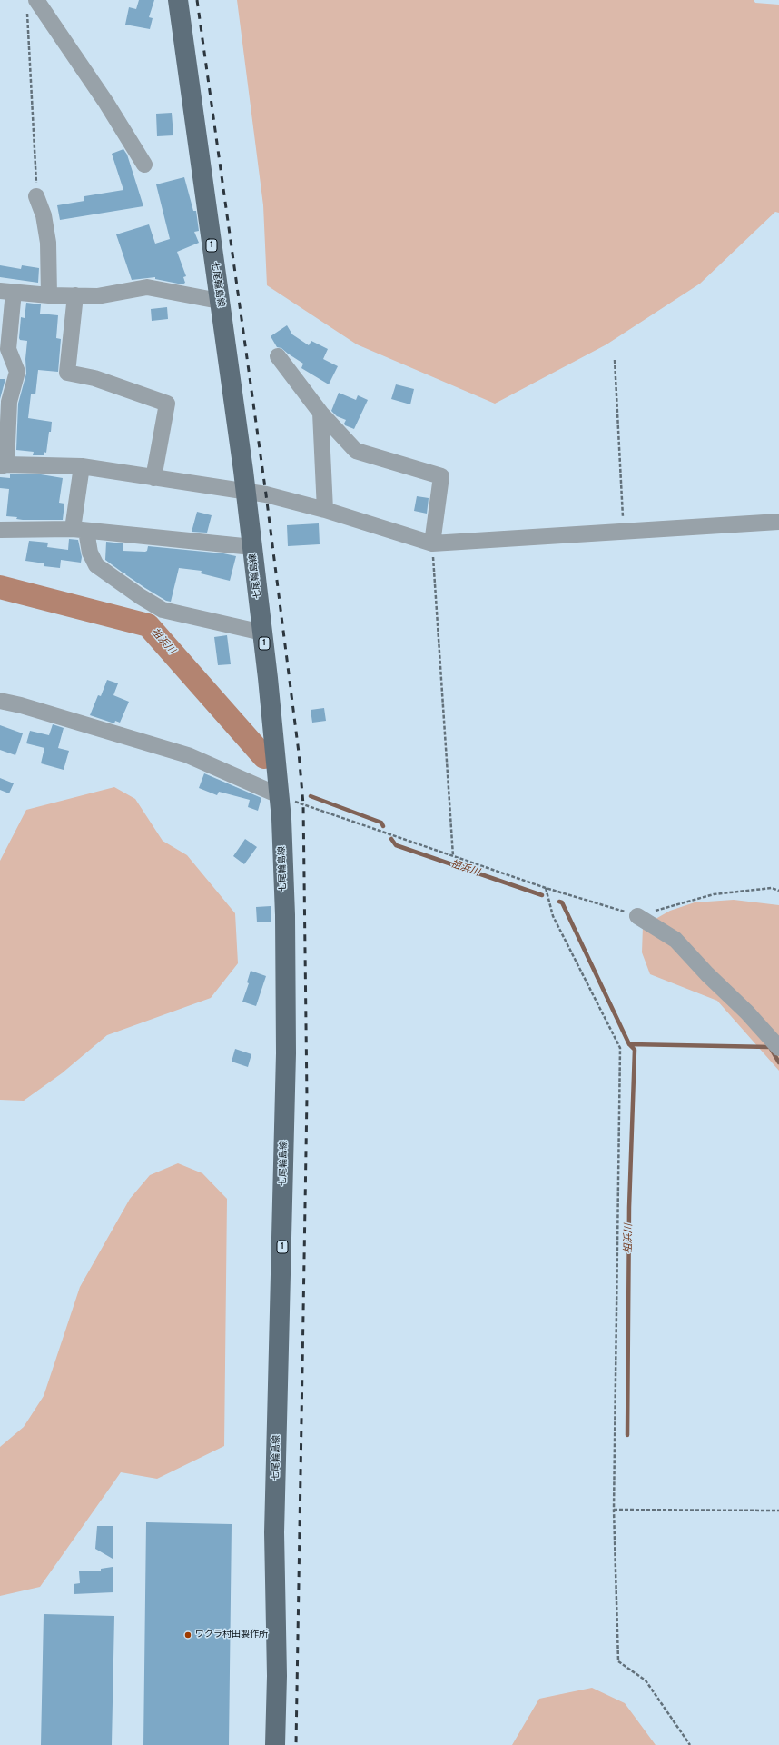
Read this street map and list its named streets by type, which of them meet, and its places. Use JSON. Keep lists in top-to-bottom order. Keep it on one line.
{"streets":{"main road":["1","七尾輪島線"]},"water":["祖浜川"],"places":["ワクラ村田製作所"]}
